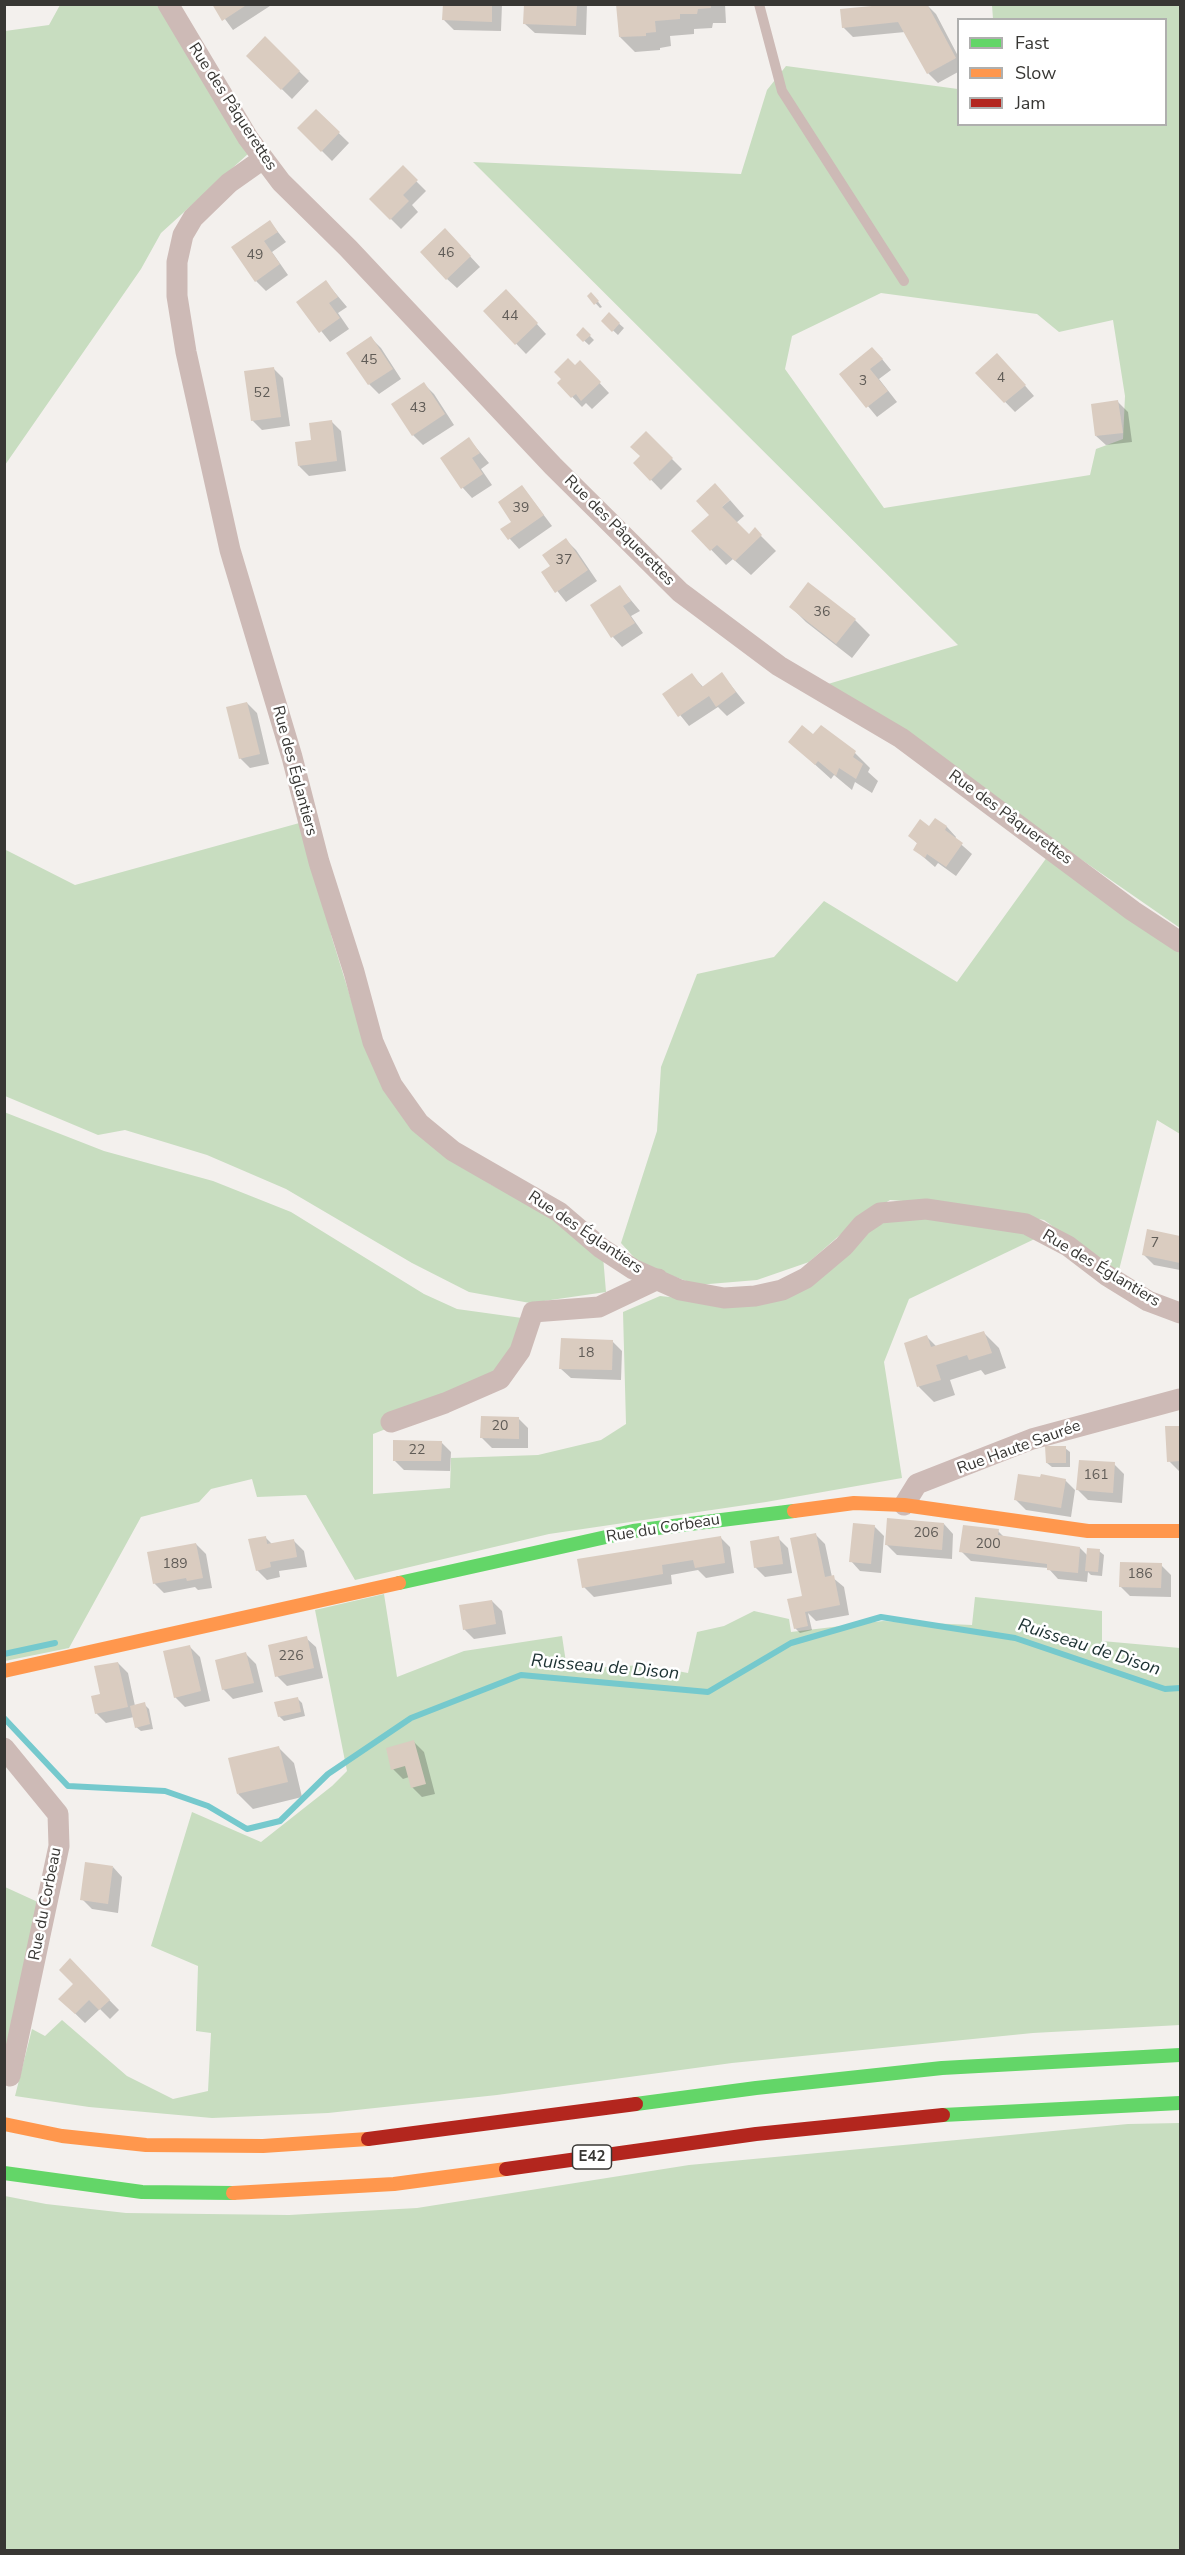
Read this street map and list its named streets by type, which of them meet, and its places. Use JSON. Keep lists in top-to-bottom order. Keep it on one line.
{"streets":{"main road":["Rue du Corbeau","E42"],"street":["Rue des Pâquerettes","Rue des Églantiers","Rue Haute Saurée"]},"crossings":[["Rue des Pâquerettes","Rue des Églantiers"],["Rue Haute Saurée","Rue du Corbeau"]],"water":["Ruisseau de Dison"],"house_numbers":["46","49","44","45","4","3","52","43","39","37","36","7","18","20","22","161","206","200","189","186","226"],"legend":["Fast","Slow","Jam"]}
